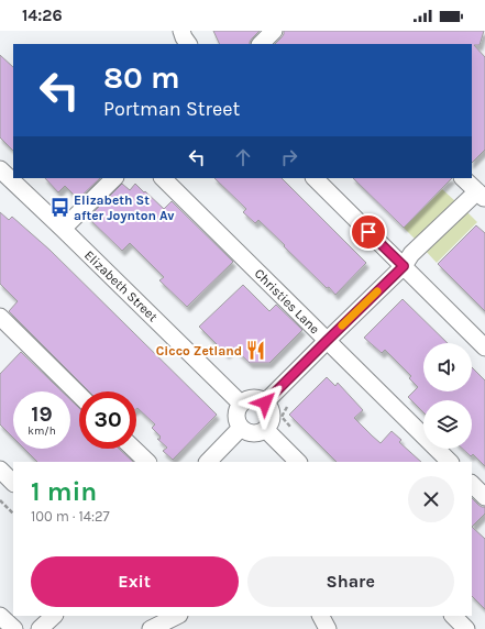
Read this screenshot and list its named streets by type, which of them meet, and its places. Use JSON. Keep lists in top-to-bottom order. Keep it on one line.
{"streets":{"street":["Elizabeth Street","Christies Lane"]},"places":{"bus stop":["Elizabeth St after Joynton Av"],"restaurant":["Cicco Zetland"]},"page":{"status":"14:26","turn":["80 m","Portman Street"],"speed":"19 km/h","limit":"30","heading":["1 min","100 m · 14:27"],"buttons":["Exit","Share"]}}
